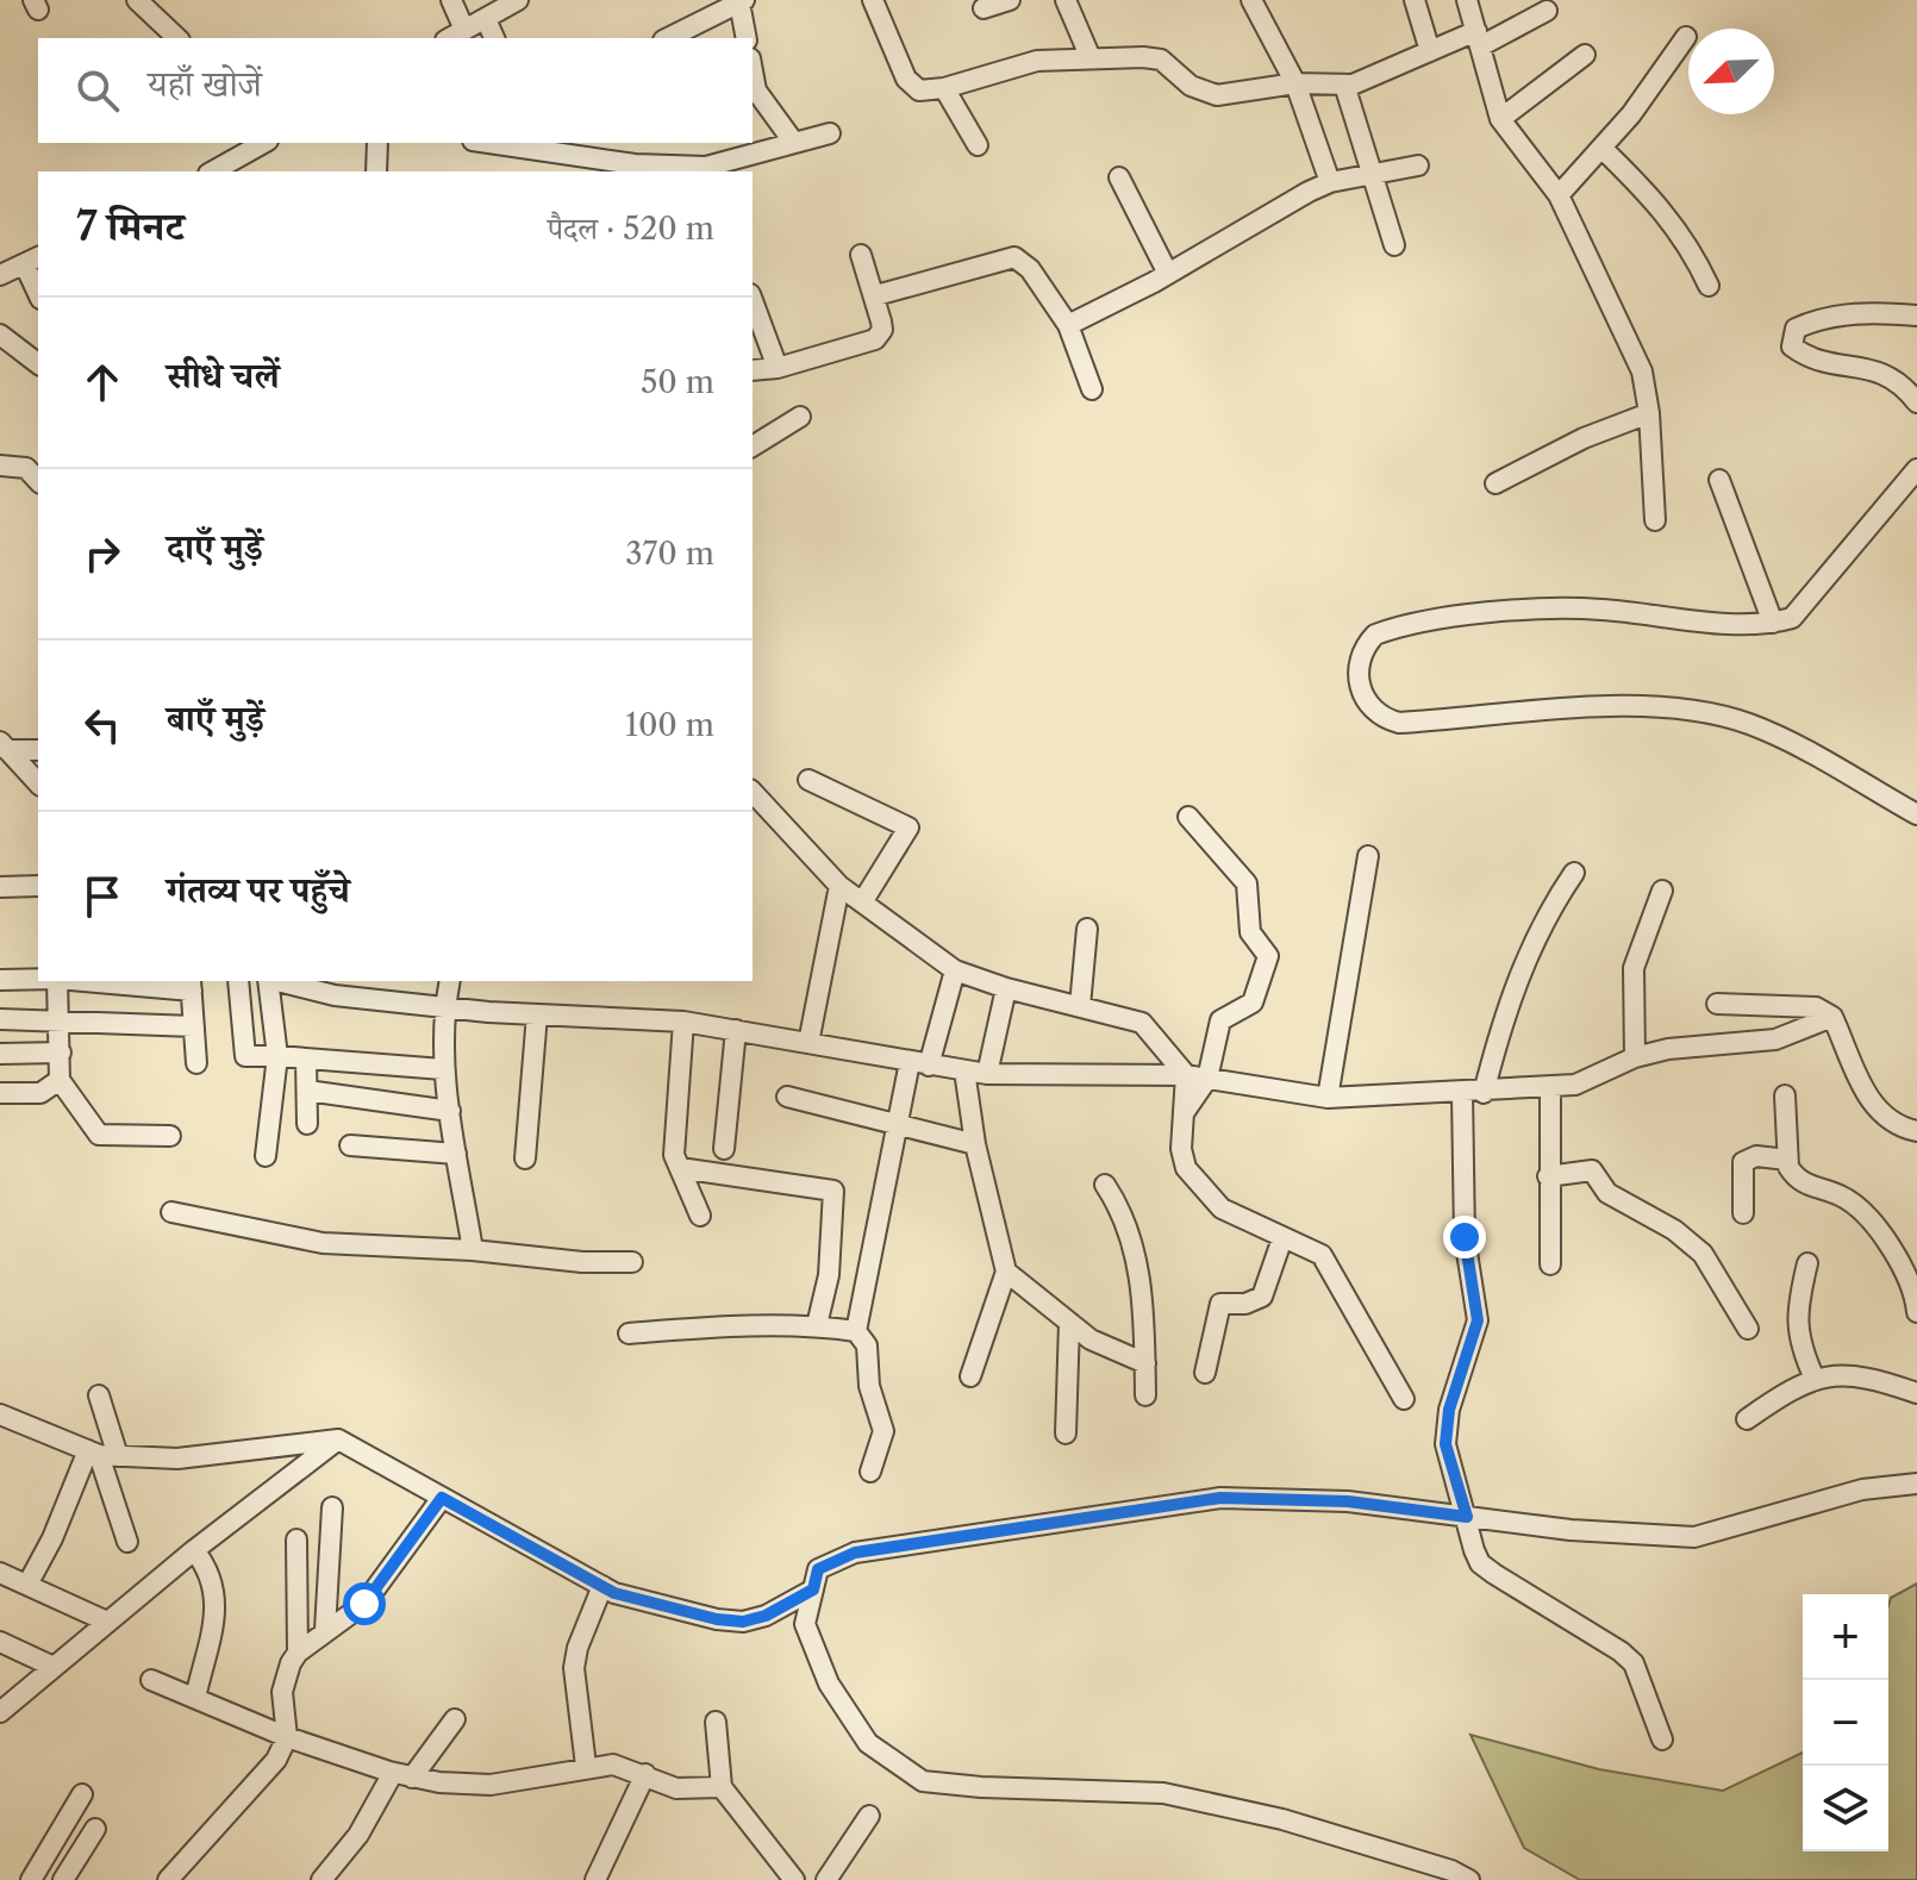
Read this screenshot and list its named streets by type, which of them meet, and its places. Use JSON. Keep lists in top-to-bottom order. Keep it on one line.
{"north":"bottom left","page":{"search":"यहाँ खोजें","heading":["7 मिनट","पैदल · 520 m"],"list":[["सीधे चलें","50 m"],["दाएँ मुड़ें","370 m"],["बाएँ मुड़ें","100 m"],"गंतव्य पर पहुँचे"],"map_buttons":["+","−"]}}
